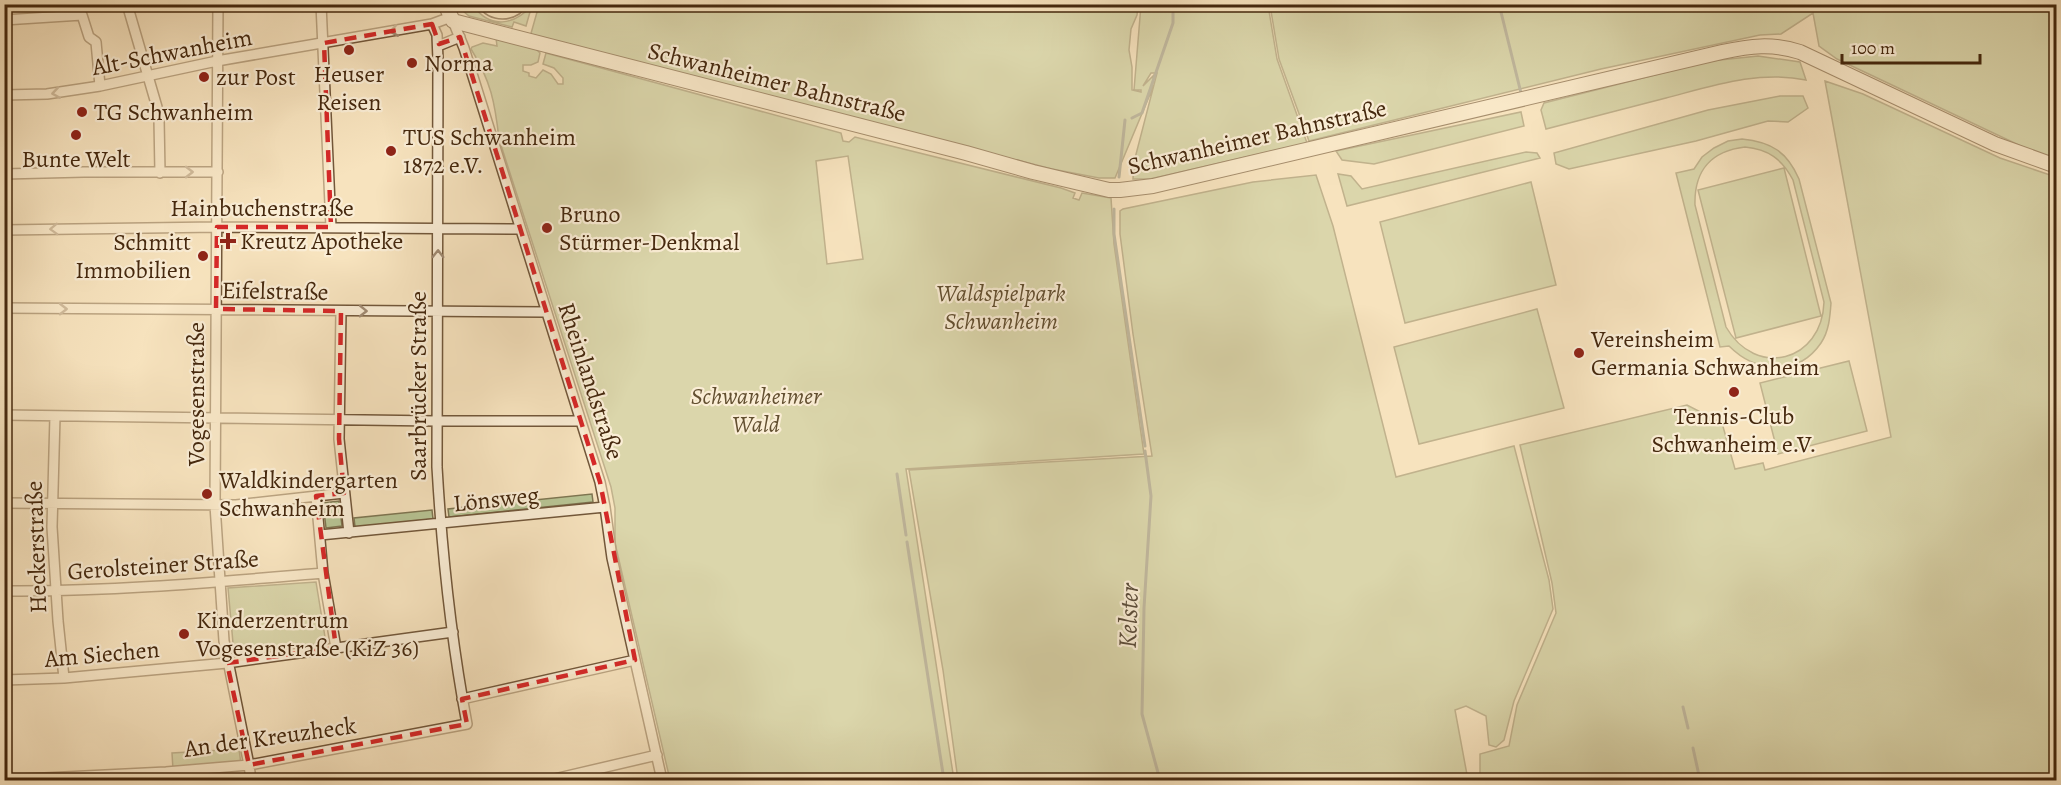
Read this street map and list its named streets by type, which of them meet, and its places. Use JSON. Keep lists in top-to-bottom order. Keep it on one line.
{"streets":{"street":["Alt-Schwanheim","Schwanheimer Bahnstraße","Hainbuchenstraße","Eifelstraße","Rheinlandstraße","Saarbrücker Straße","Vogesenstraße","Lönsweg","Heckerstraße","Gerolsteiner Straße","Am Siechen","An der Kreuzheck"]},"crossings":[["Alt-Schwanheim","Schwanheimer Bahnstraße"],["Alt-Schwanheim","Rheinlandstraße"],["Alt-Schwanheim","Saarbrücker Straße"],["Alt-Schwanheim","Vogesenstraße"],["Schwanheimer Bahnstraße","Rheinlandstraße"],["Hainbuchenstraße","Rheinlandstraße"],["Hainbuchenstraße","Saarbrücker Straße"],["Hainbuchenstraße","Vogesenstraße"],["Eifelstraße","Rheinlandstraße"],["Eifelstraße","Saarbrücker Straße"],["Eifelstraße","Vogesenstraße"],["Rheinlandstraße","Lönsweg"],["Saarbrücker Straße","Lönsweg"],["Saarbrücker Straße","Am Siechen"],["Saarbrücker Straße","An der Kreuzheck"],["Vogesenstraße","Gerolsteiner Straße"],["Vogesenstraße","Am Siechen"],["Vogesenstraße","An der Kreuzheck"],["Heckerstraße","Gerolsteiner Straße"],["Heckerstraße","Am Siechen"]],"one_way":["Alt-Schwanheim","Eifelstraße"],"water":["Kelster"],"parks":["Waldspielpark Schwanheim","Schwanheimer Wald"],"places":{"other":["Heuser Reisen","Norma","zur Post","TG Schwanheim","Bunte Welt","TUS Schwanheim 1872 e.V.","Bruno Stürmer-Denkmal","Schmitt Immobilien","Vereinsheim Germania Schwanheim","Tennis-Club Schwanheim e.V.","Waldkindergarten Schwanheim","Kinderzentrum Vogesenstraße (KiZ 36)"],"health":["Kreutz Apotheke"]},"scale_bar":"100 m"}
